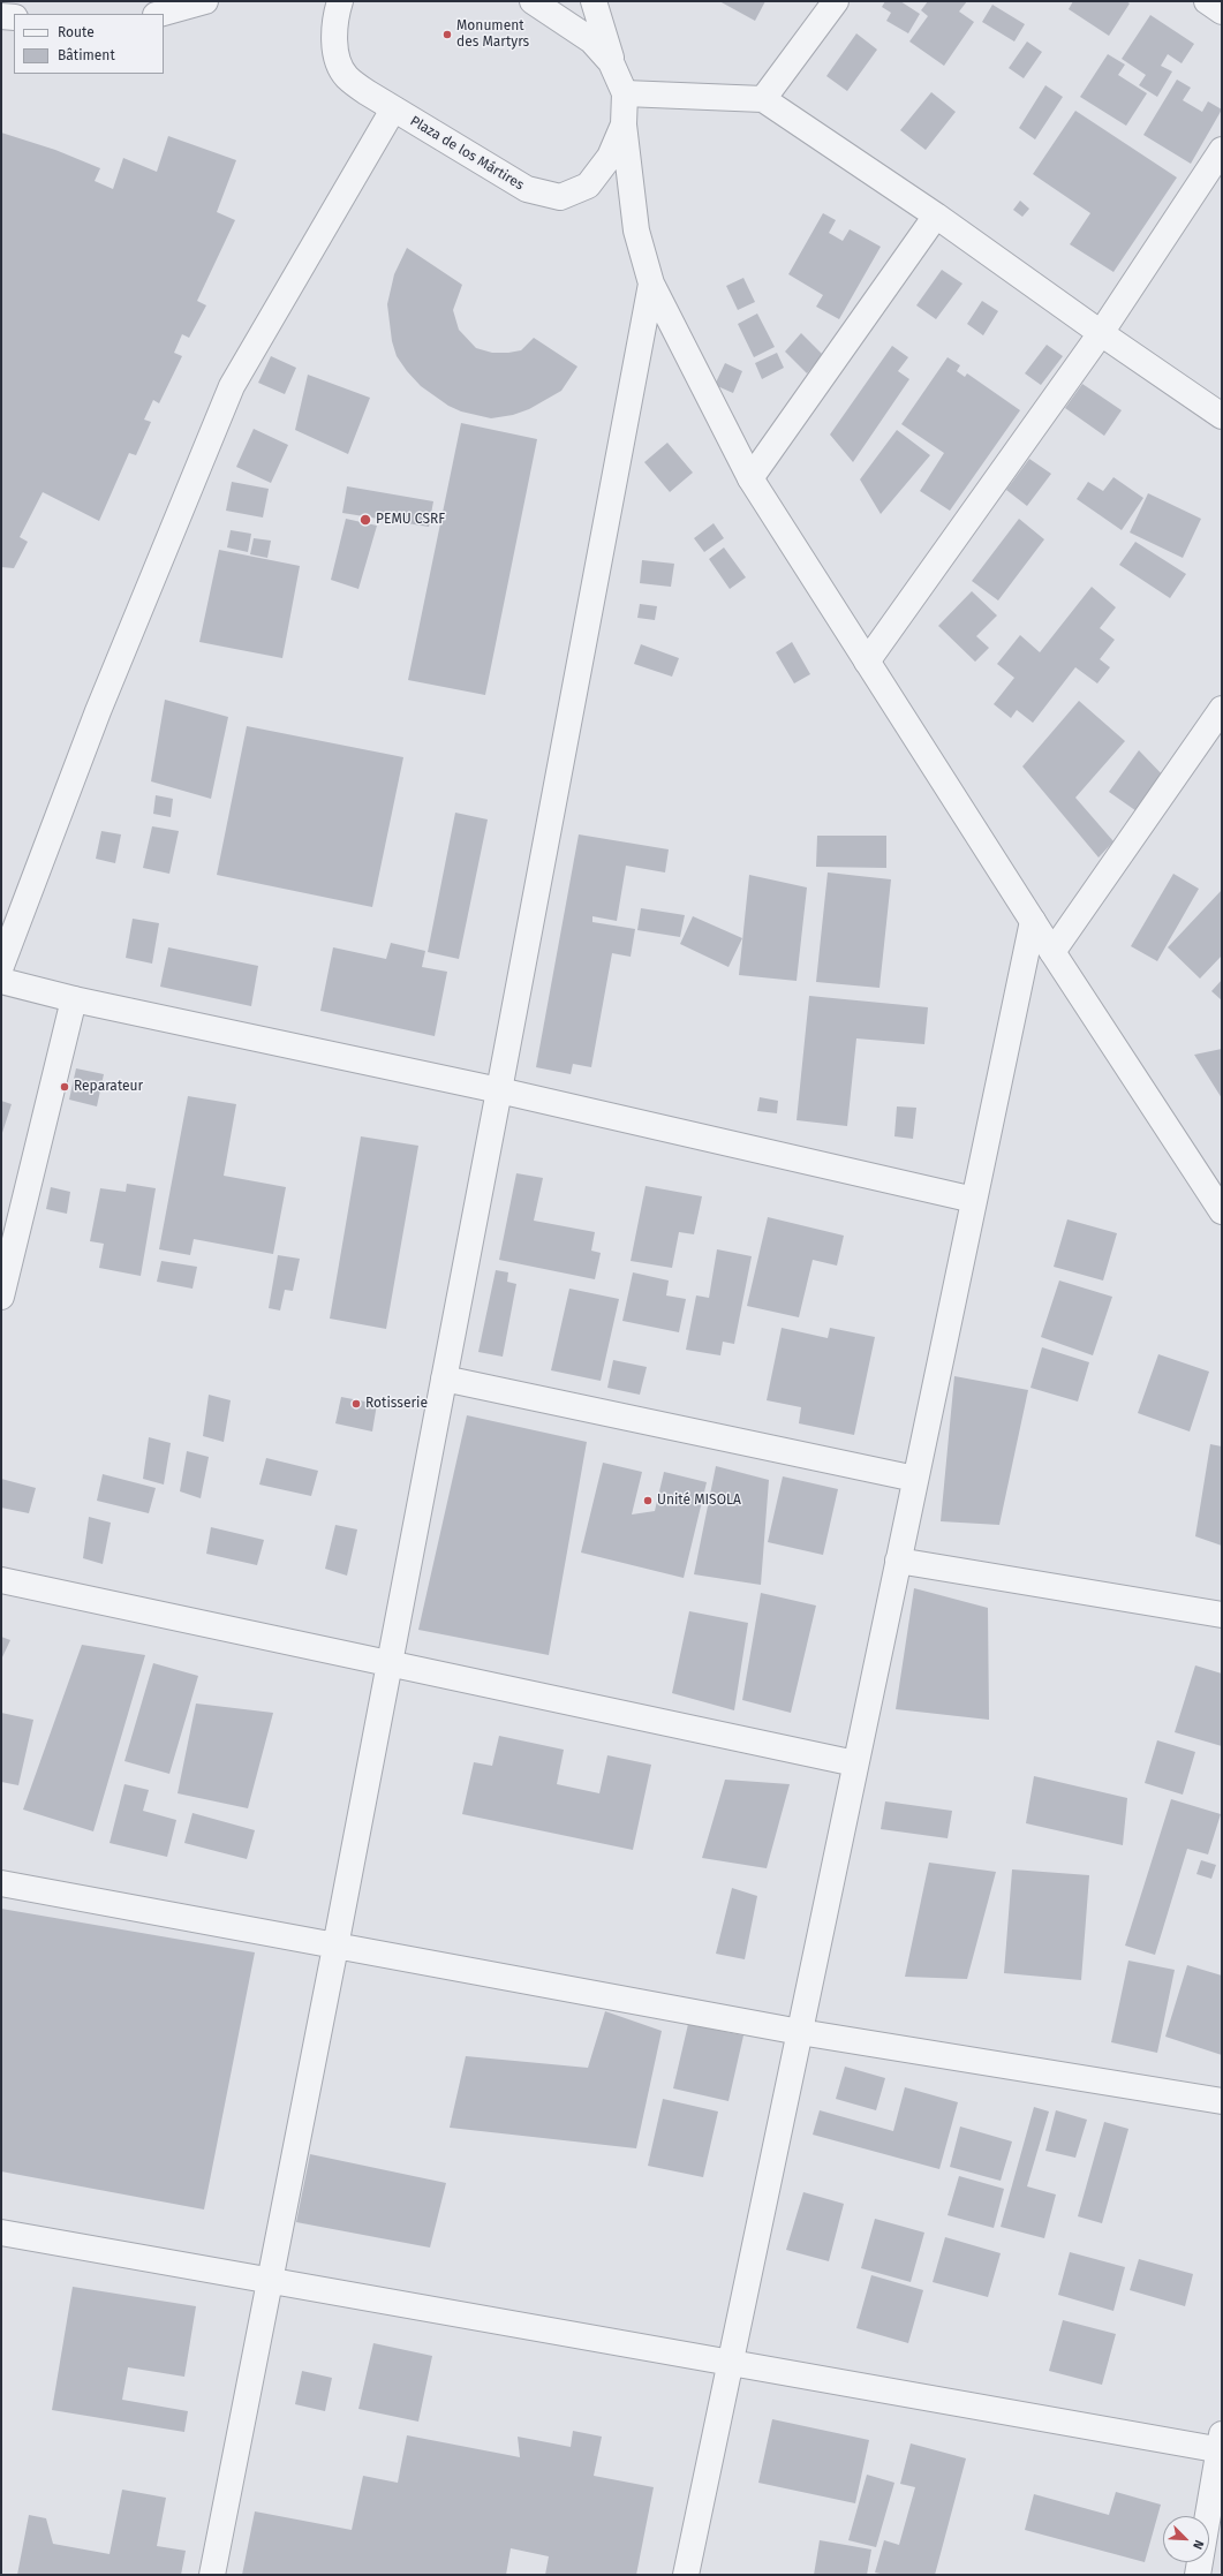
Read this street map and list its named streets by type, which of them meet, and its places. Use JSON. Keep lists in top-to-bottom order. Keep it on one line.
{"streets":{"street":["Plaza de los Mártires"]},"places":["Monument des Martyrs","PEMU CSRF","Reparateur","Rotisserie","Unité MISOLA"],"legend":["Route","Bâtiment"],"north":"bottom right"}
